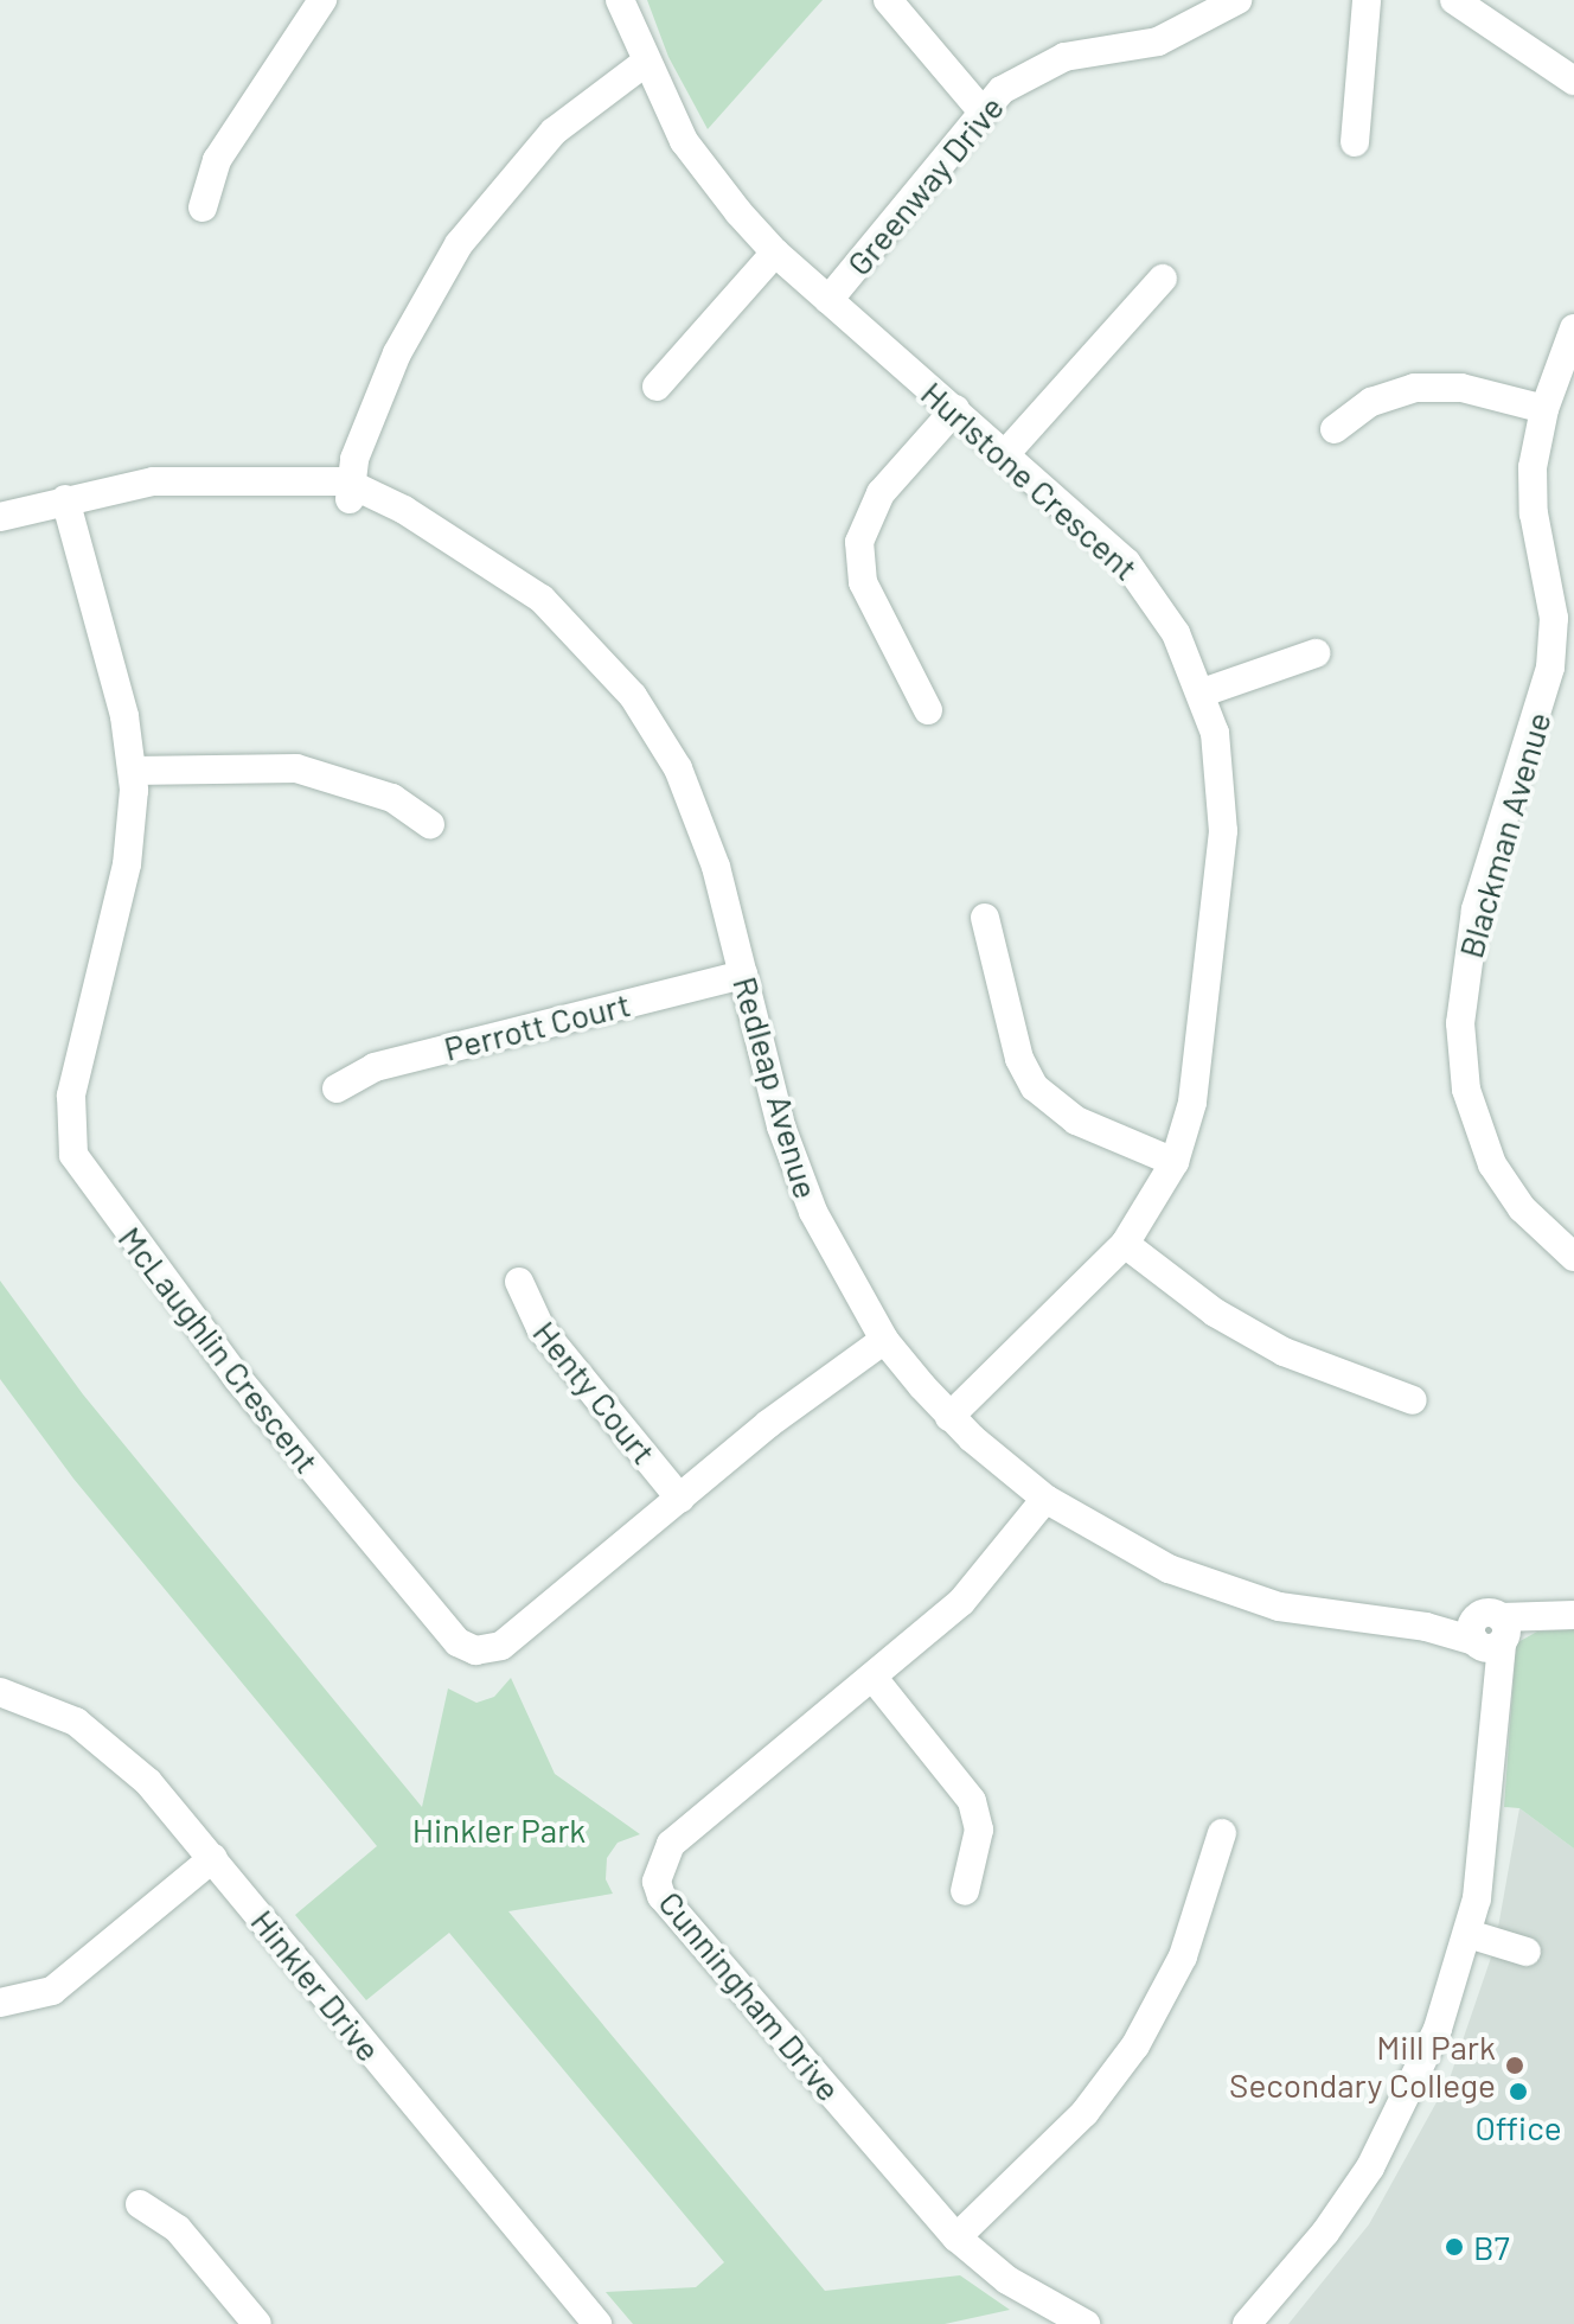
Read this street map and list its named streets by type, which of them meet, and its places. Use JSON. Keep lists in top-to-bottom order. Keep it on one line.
{"streets":{"street":["Greenway Drive","Hurlstone Crescent","Blackman Avenue","Perrott Court","Redleap Avenue","McLaughlin Crescent","Henty Court","Hinkler Drive","Cunningham Drive"]},"crossings":[["Greenway Drive","Hurlstone Crescent"],["Hurlstone Crescent","Redleap Avenue"],["Perrott Court","Redleap Avenue"],["Redleap Avenue","McLaughlin Crescent"],["Redleap Avenue","Cunningham Drive"],["McLaughlin Crescent","Henty Court"]],"parks":["Hinkler Park"],"places":["Mill Park Secondary College","Office","B7"]}
